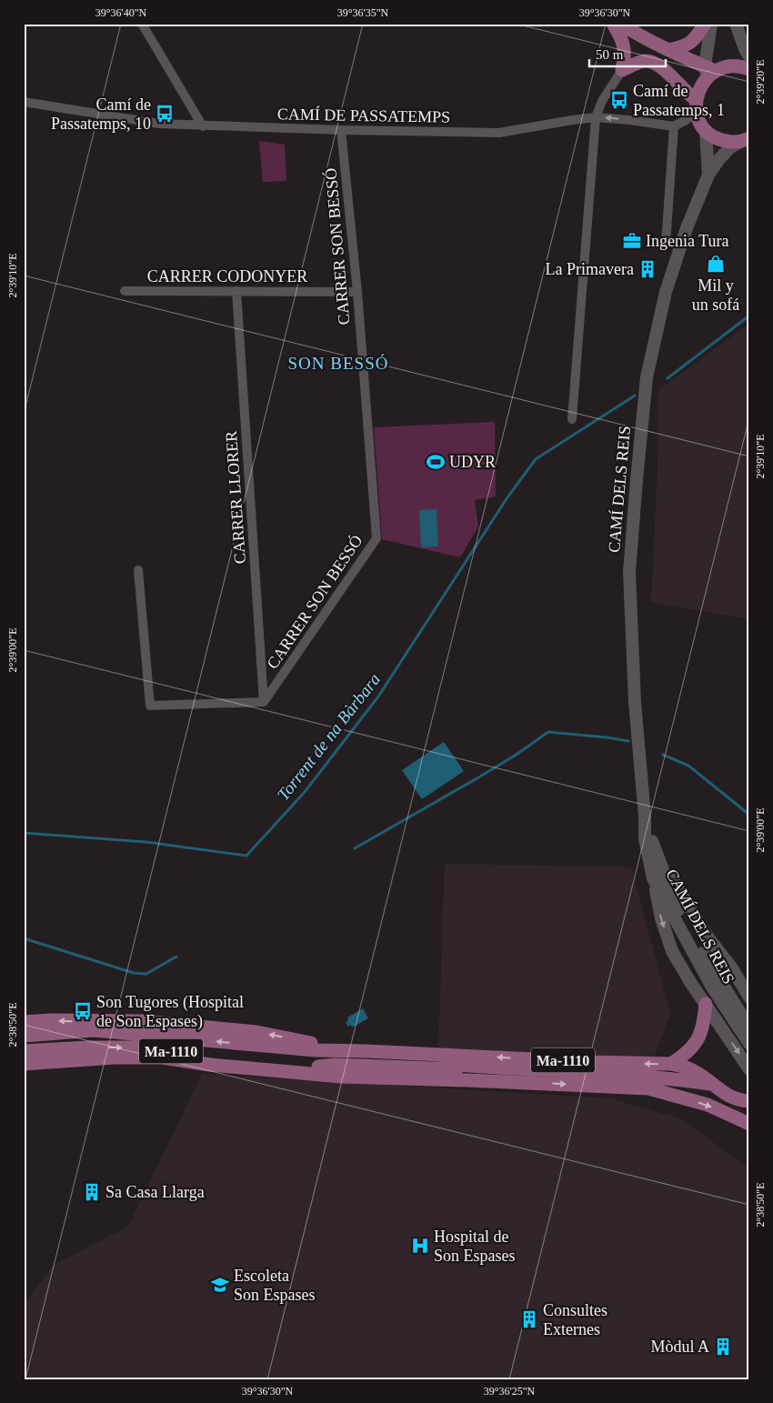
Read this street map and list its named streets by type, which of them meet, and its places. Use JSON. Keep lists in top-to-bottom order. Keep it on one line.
{"streets":{"main road":["Ma-1110"],"street":["CAMÍ DE PASSATEMPS","CARRER SON BESSÓ","CARRER CODONYER","CAMÍ DELS REIS","CARRER LLORER"]},"crossings":[["CAMÍ DE PASSATEMPS","CARRER SON BESSÓ"],["CARRER SON BESSÓ","CARRER CODONYER"],["CARRER SON BESSÓ","CARRER LLORER"],["CARRER CODONYER","CARRER LLORER"]],"districts":["SON BESSÓ"],"water":["Torrent de na Bàrbara"],"places":{"bus stop":["Camí de Passatemps, 1","Camí de Passatemps, 10","Son Tugores (Hospital de Son Espases)"],"office":["Ingenia Tura"],"shop":["Mil y un sofá"],"building":["La Primavera","Sa Casa Llarga","Consultes Externes","Mòdul A"],"sports":["UDYR"],"hospital":["Hospital de Son Espases"],"school or university":["Escoleta Son Espases"]},"scale_bar":"50 m","coordinates":["39°36'40\"N","39°36'35\"N","39°36'30\"N","2°39'20\"E","2°39'10\"E","2°39'00\"E","2°38'50\"E","39°36'25\"N"]}
